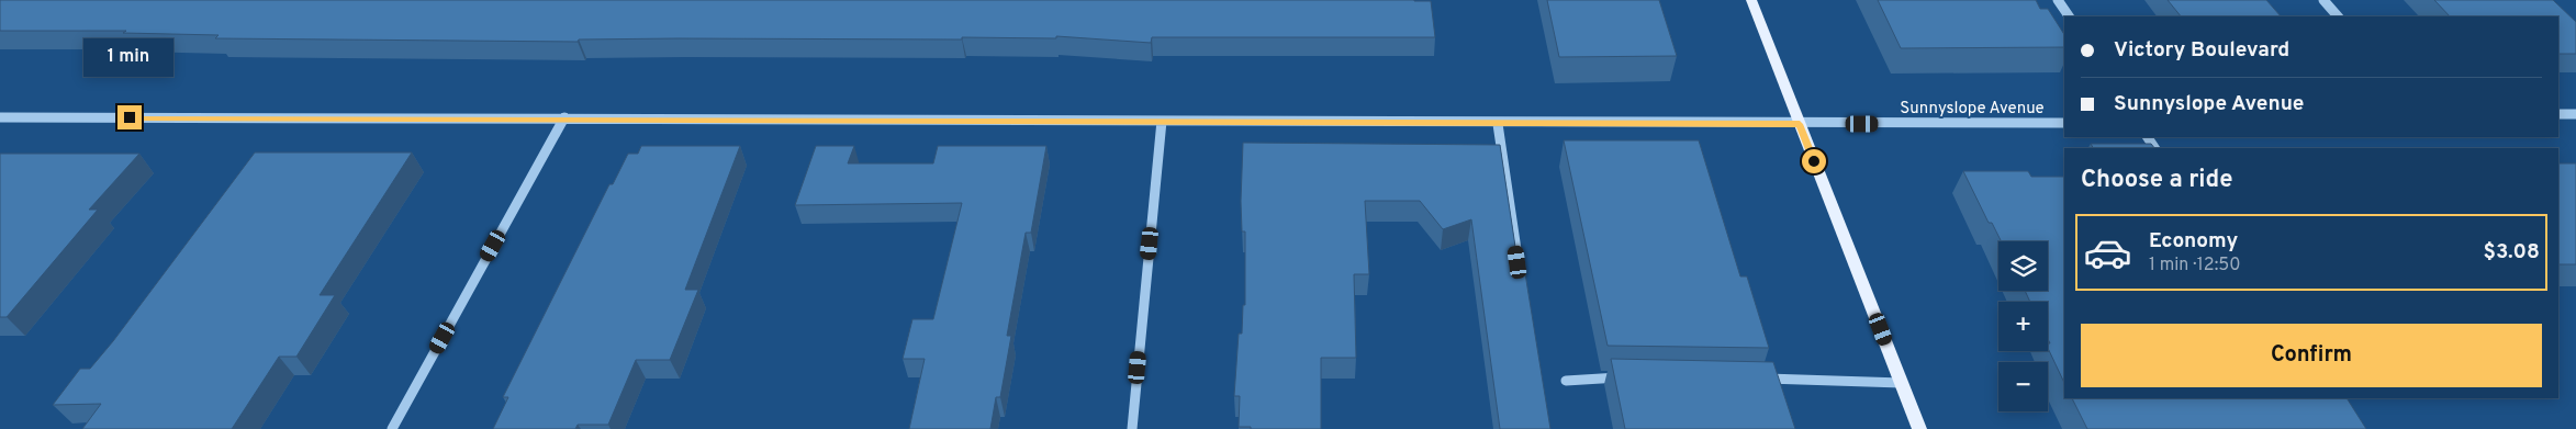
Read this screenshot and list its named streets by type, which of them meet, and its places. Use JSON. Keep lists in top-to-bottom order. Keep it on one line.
{"streets":{"street":["Sunnyslope Avenue"]},"page":{"banner":["Victory Boulevard","Sunnyslope Avenue"],"bubble":"1 min","heading":"Choose a ride","list":[{"name":"Economy","note":"1 min · 12:50","value":"$3.08"}],"map_buttons":["+","−"],"buttons":"Confirm"}}
